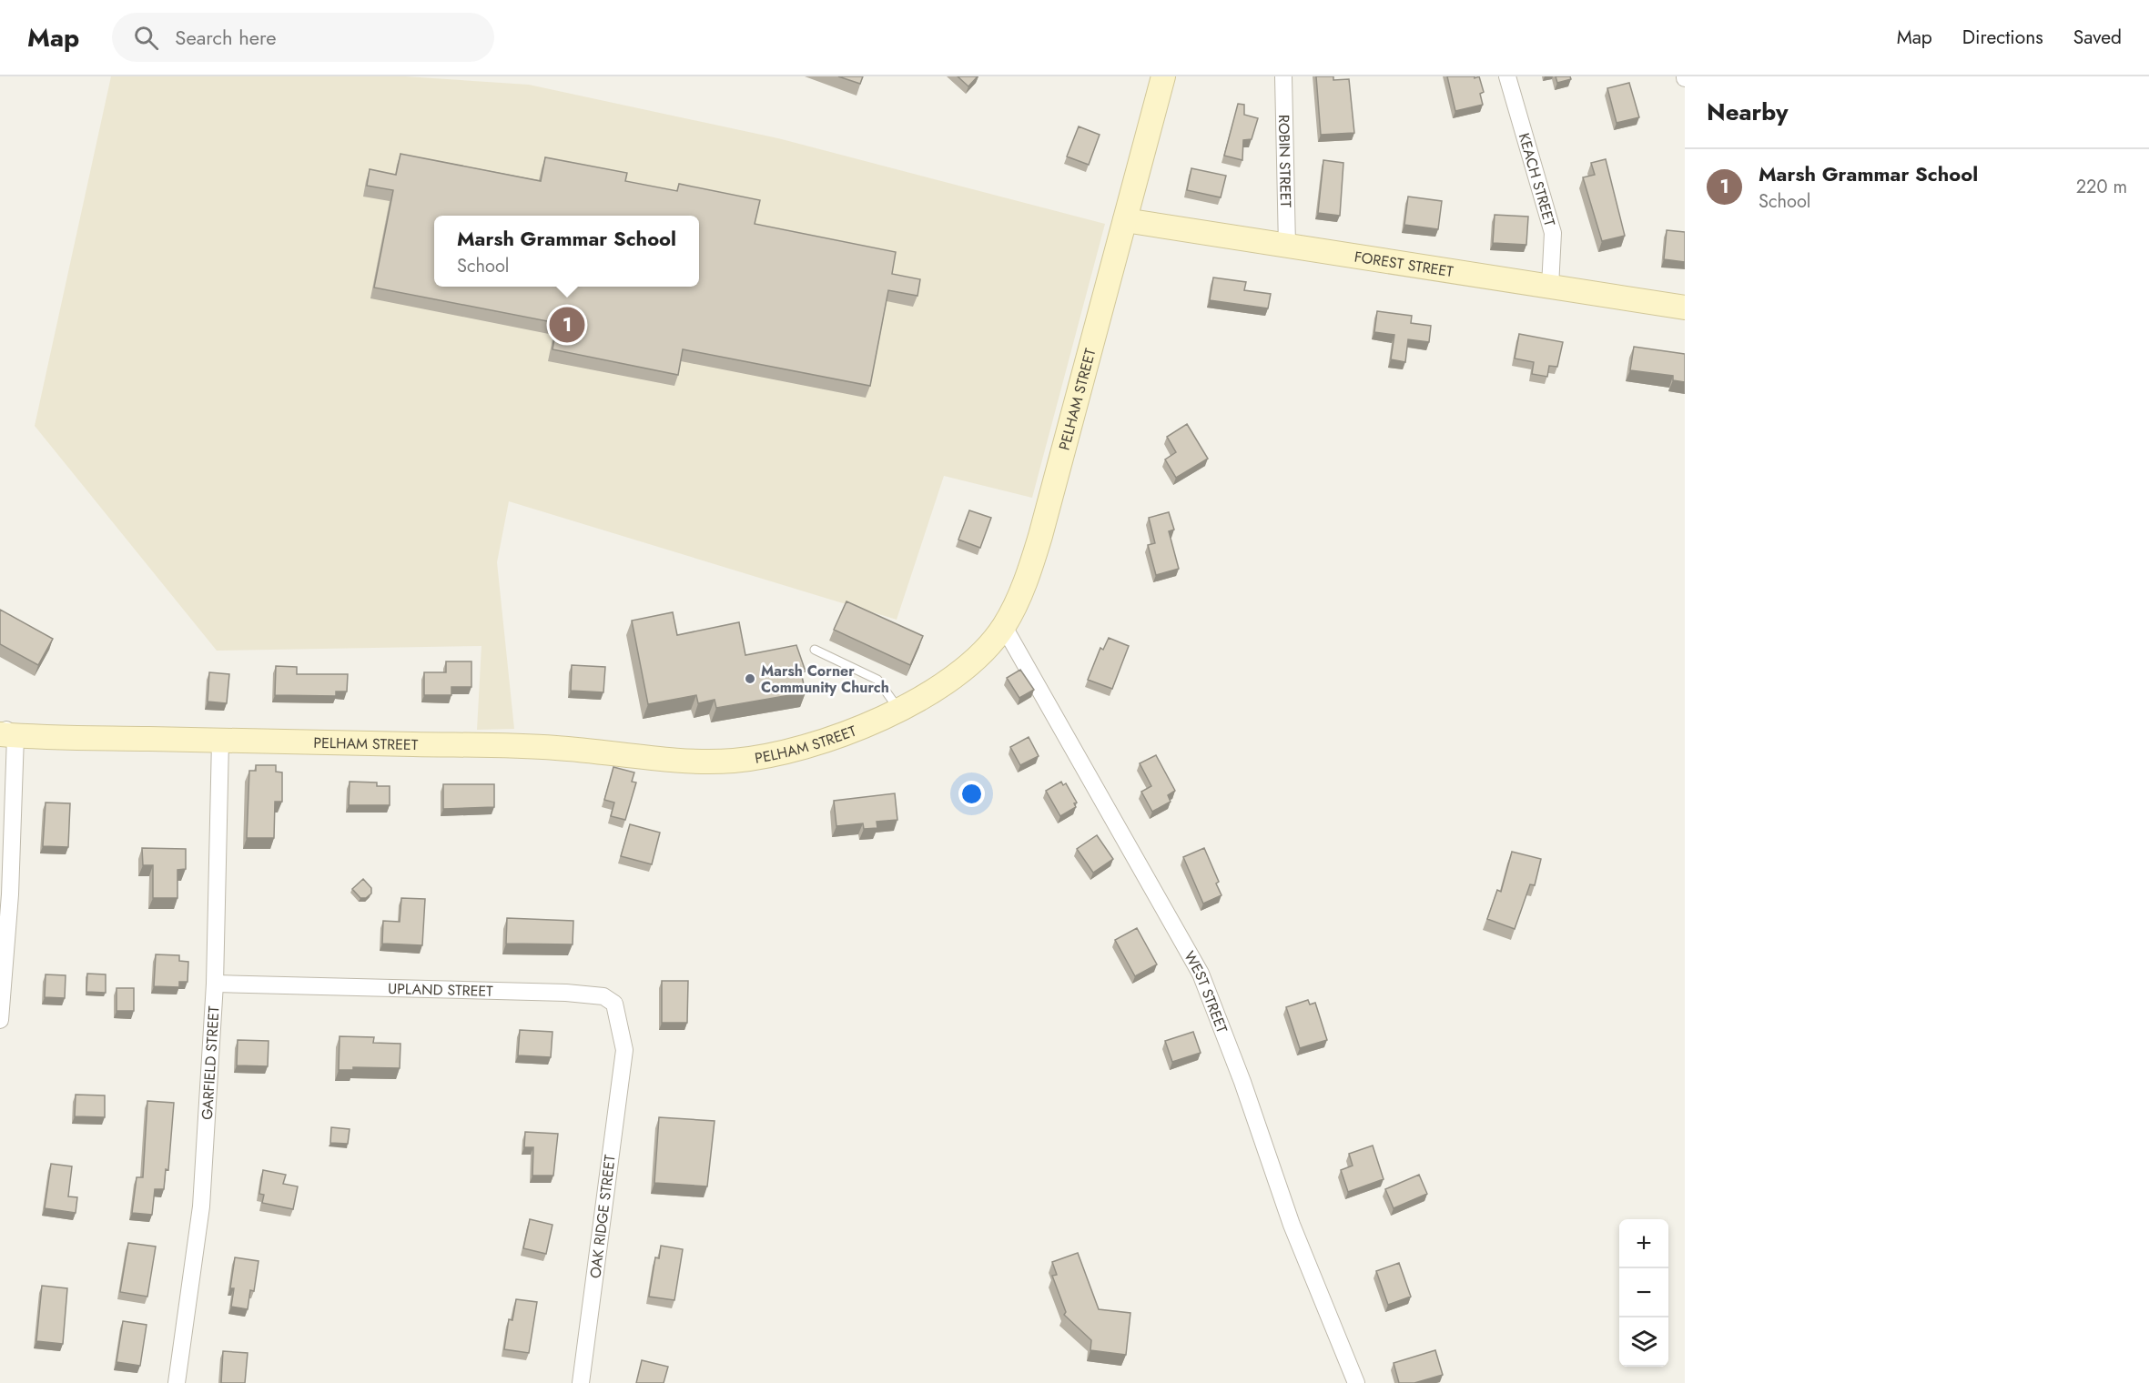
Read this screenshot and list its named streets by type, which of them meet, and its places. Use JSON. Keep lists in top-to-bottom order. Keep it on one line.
{"streets":{"street":["ROBIN STREET","KEACH STREET","FOREST STREET","PELHAM STREET","UPLAND STREET","WEST STREET","GARFIELD STREET","OAK RIDGE STREET"]},"crossings":[["ROBIN STREET","FOREST STREET"],["KEACH STREET","FOREST STREET"],["FOREST STREET","PELHAM STREET"],["PELHAM STREET","WEST STREET"],["PELHAM STREET","GARFIELD STREET"],["UPLAND STREET","GARFIELD STREET"],["UPLAND STREET","OAK RIDGE STREET"]],"places":["Marsh Corner Community Church"],"page":{"header":"Map","search":"Search here","nav":["Map","Directions","Saved"],"heading":"Nearby","list":[{"mark":"1","name":"Marsh Grammar School","note":"School","value":"220 m"}],"popup":["Marsh Grammar School","School"],"pins":"1","map_buttons":["+","−"]}}
